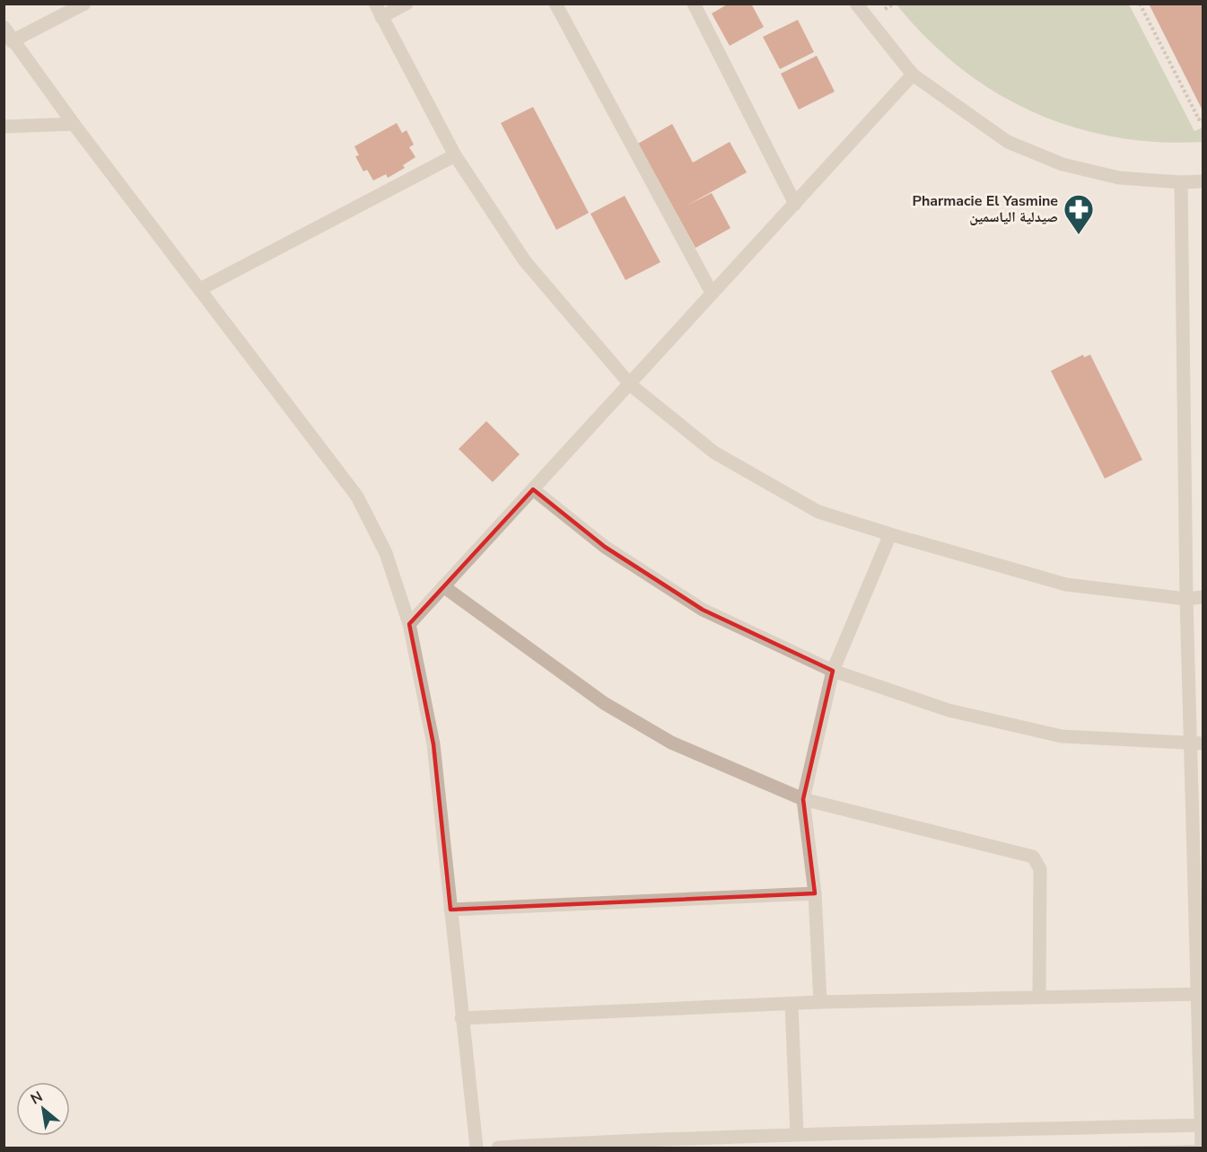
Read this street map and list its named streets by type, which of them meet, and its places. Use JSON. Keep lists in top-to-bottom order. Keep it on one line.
{"places":{"pharmacy":["Pharmacie El Yasmine صيدلية الياسمين"]},"north":"top left"}
